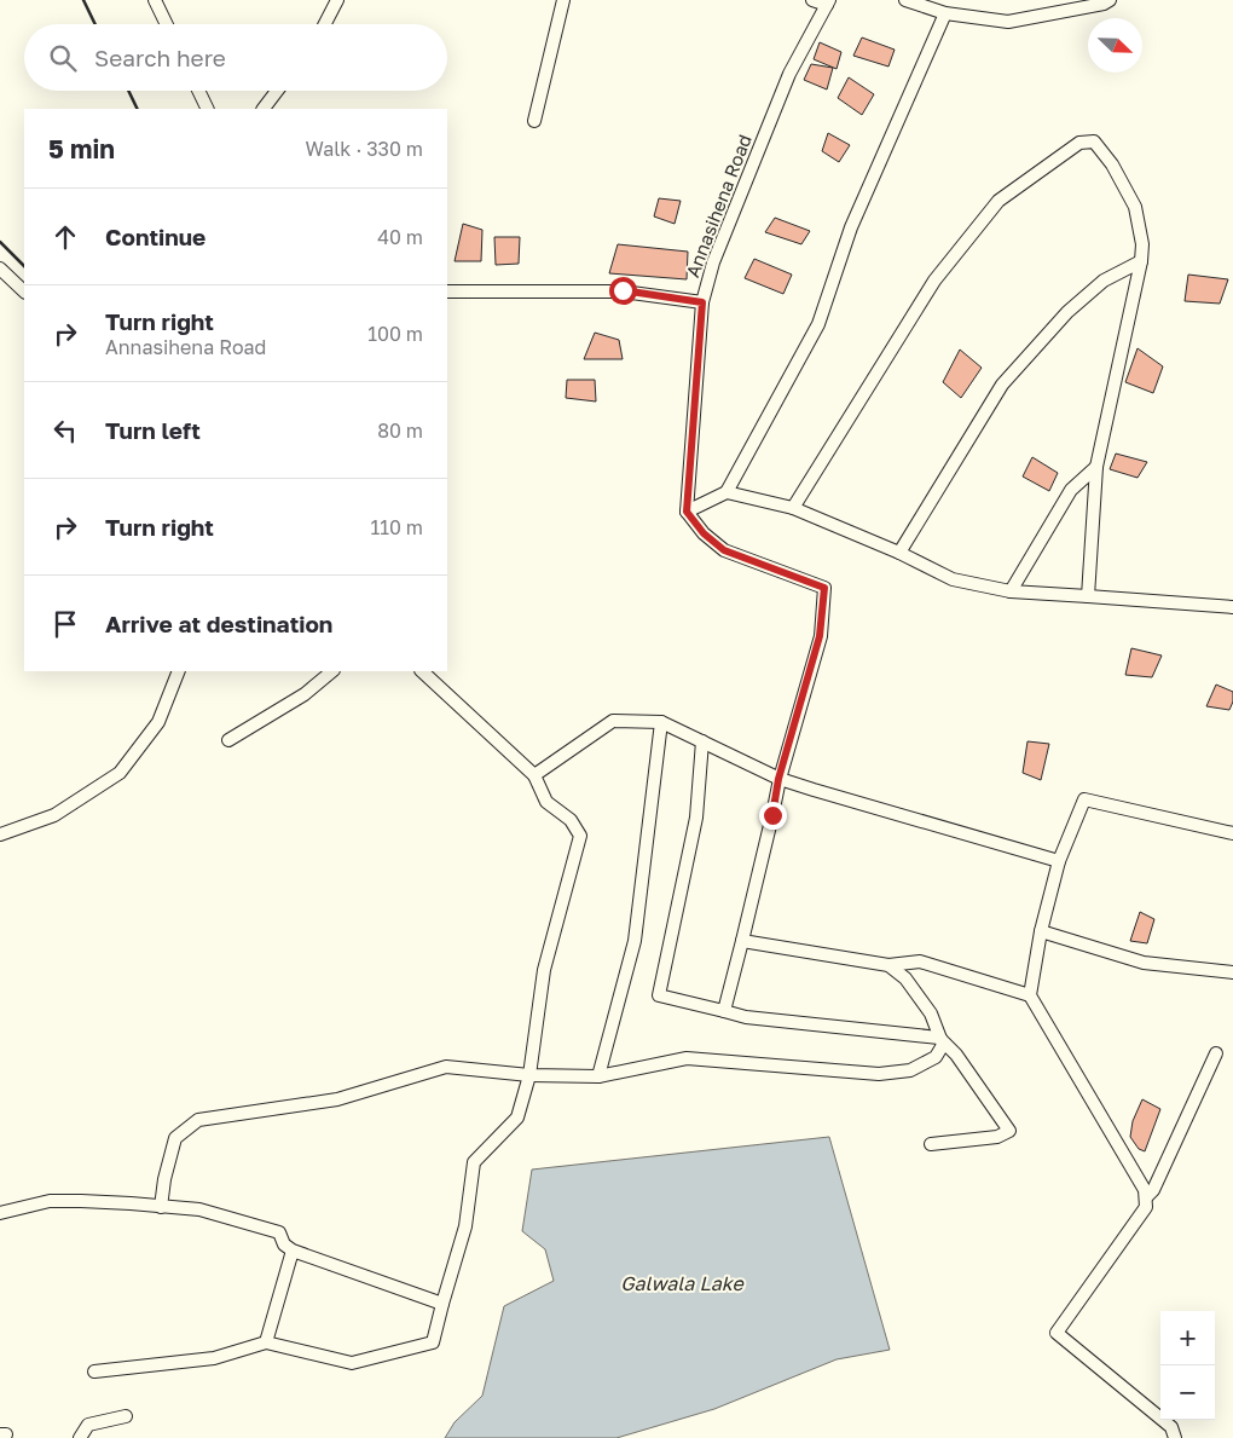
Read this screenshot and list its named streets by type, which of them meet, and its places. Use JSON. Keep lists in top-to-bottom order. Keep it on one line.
{"streets":{"street":["Annasihena Road"]},"water":["Galwala Lake"],"north":"bottom right","page":{"search":"Search here","heading":["5 min","Walk · 330 m"],"list":[["Continue","40 m"],["Turn right","Annasihena Road","100 m"],["Turn left","80 m"],["Turn right","110 m"],"Arrive at destination"],"map_buttons":["+","−"]}}
